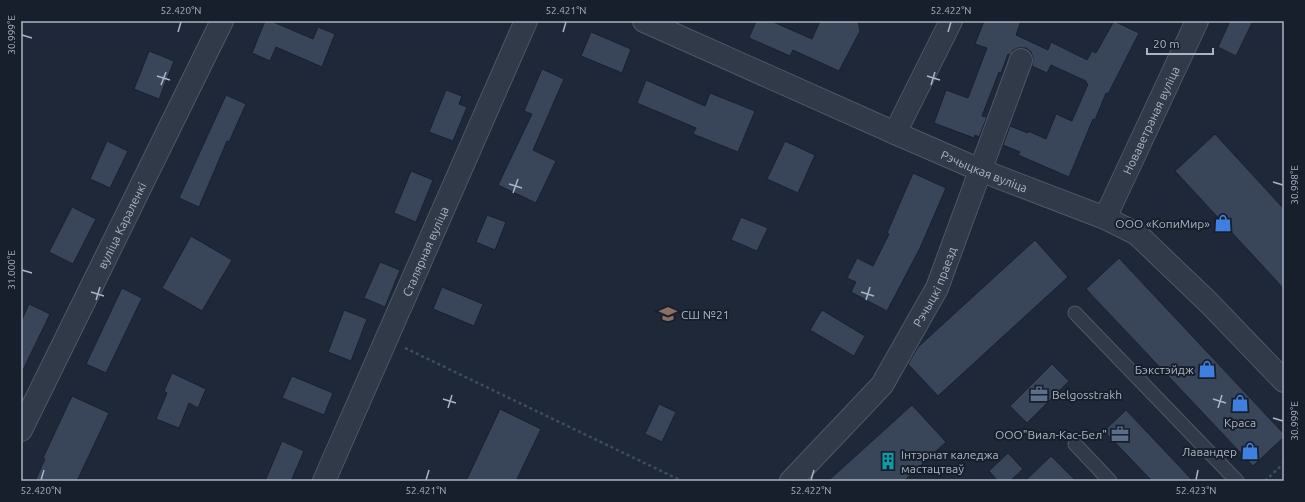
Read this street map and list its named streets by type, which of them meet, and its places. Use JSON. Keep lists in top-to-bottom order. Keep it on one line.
{"streets":{"street":["Новаветраная вуліца","Рэчыцкая вуліца","вуліца Караленкі","Сталярная вуліца","Рэчыцкі праезд"]},"crossings":[["Новаветраная вуліца","Рэчыцкая вуліца"],["Рэчыцкая вуліца","Рэчыцкі праезд"]],"places":{"shop":["ООО «КопиМир»","Бэкстэйдж","Краса","Лавандер"],"school or university":["СШ №21"],"office":["Belgosstrakh","ООО\"Виал-Кас-Бел\""],"building":["Інтэрнат каледжа мастацтваў"]},"scale_bar":"20 m","coordinates":["52.420°N","52.421°N","52.422°N","30.999°E","30.998°E","31.000°E","52.423°N"]}
